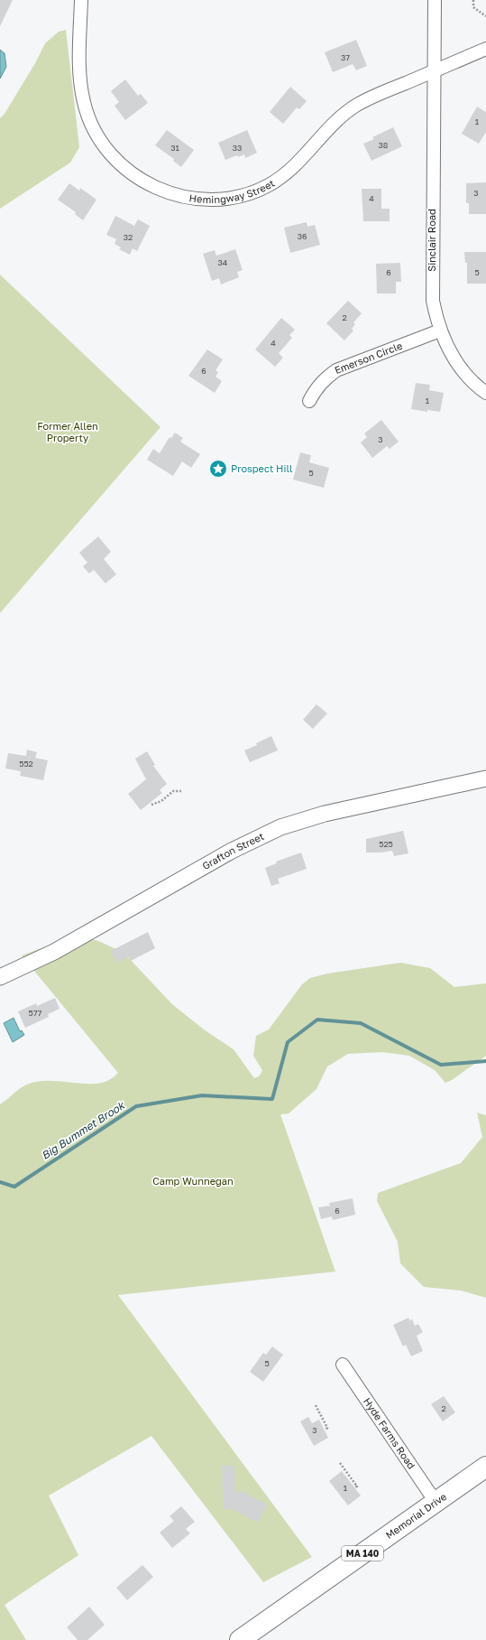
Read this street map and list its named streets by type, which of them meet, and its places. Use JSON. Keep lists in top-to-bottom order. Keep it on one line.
{"streets":{"main road":["Memorial Drive","MA 140"],"street":["Hemingway Street","Sinclair Road","Emerson Circle","Grafton Street","Hyde Farms Road"]},"crossings":[["Hemingway Street","Sinclair Road"],["Sinclair Road","Emerson Circle"],["Hyde Farms Road","Memorial Drive"]],"water":["Big Bummet Brook"],"parks":["Former Allen Property","Camp Wunnegan"],"places":{"place":["Prospect Hill"]},"house_numbers":["37","1","38","31","33","3","4","36","32","34","6","5","2","4","6","1","3","5","552","525","577","6","5","2","3","1"]}
